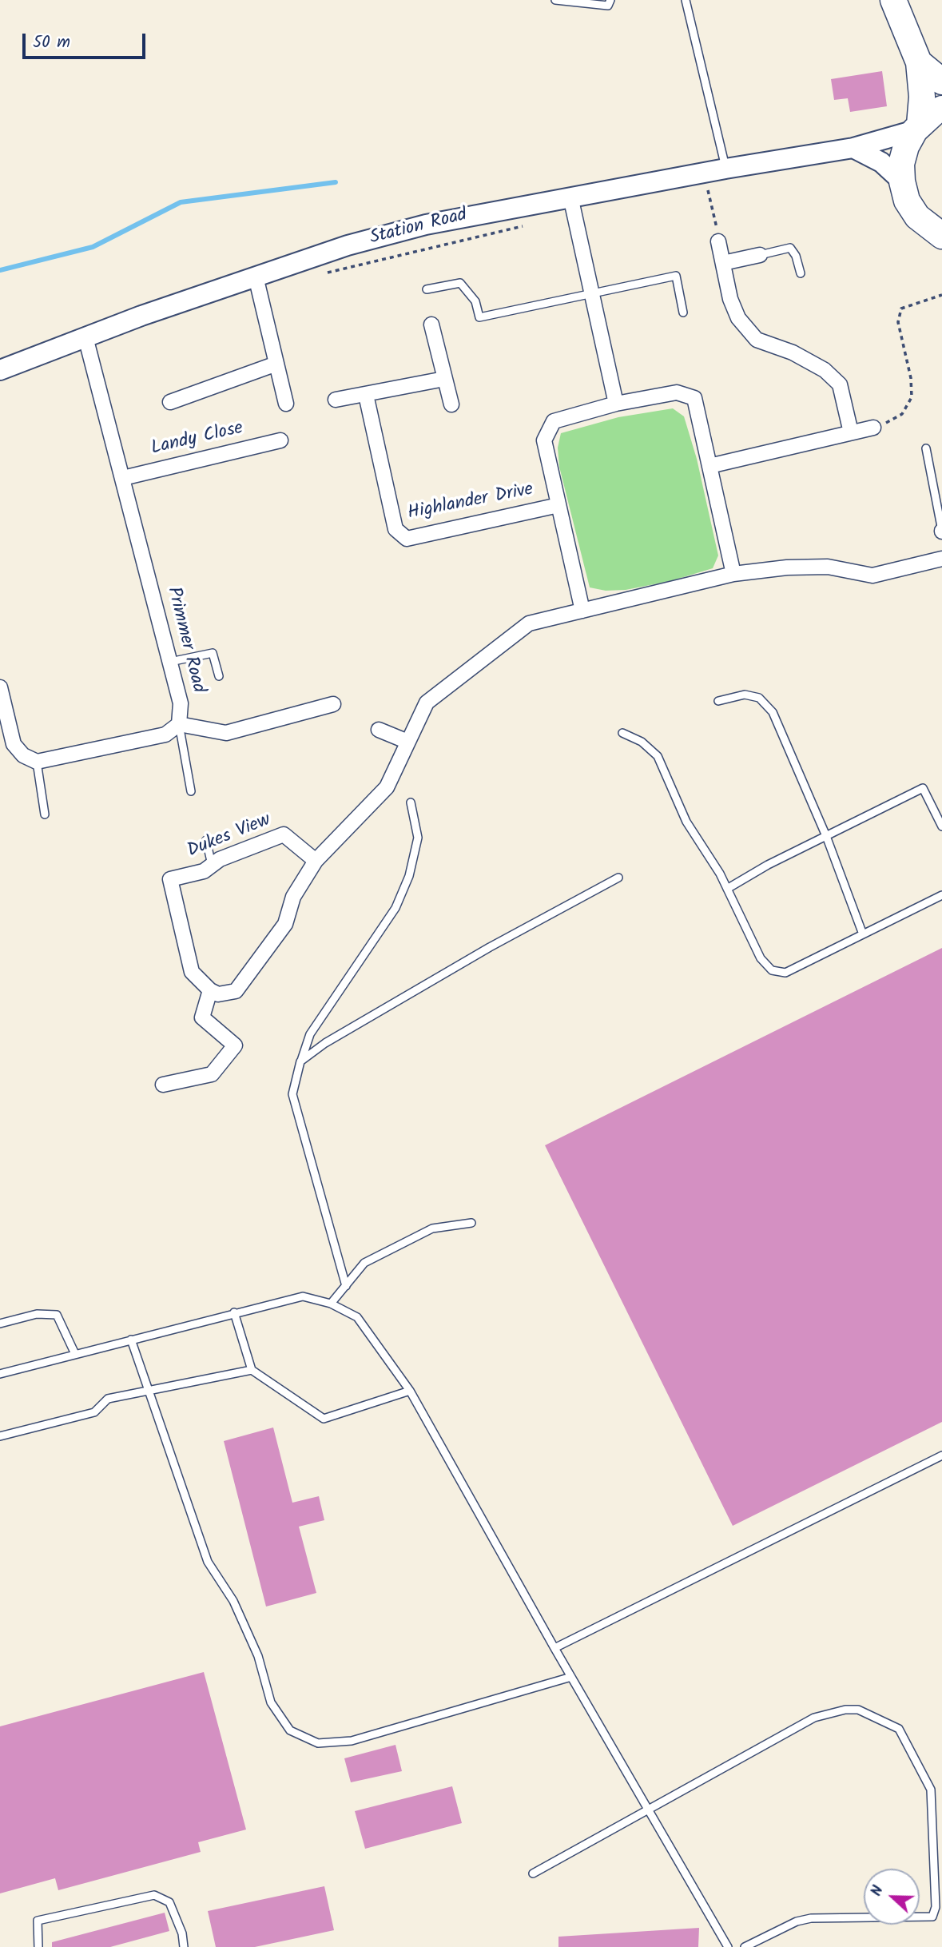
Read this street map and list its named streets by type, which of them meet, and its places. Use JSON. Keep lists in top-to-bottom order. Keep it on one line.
{"streets":{"street":["Station Road","Landy Close","Highlander Drive","Primmer Road","Dukes View"]},"crossings":[["Station Road","Primmer Road"],["Landy Close","Primmer Road"]],"scale_bar":"50 m","north":"left"}
